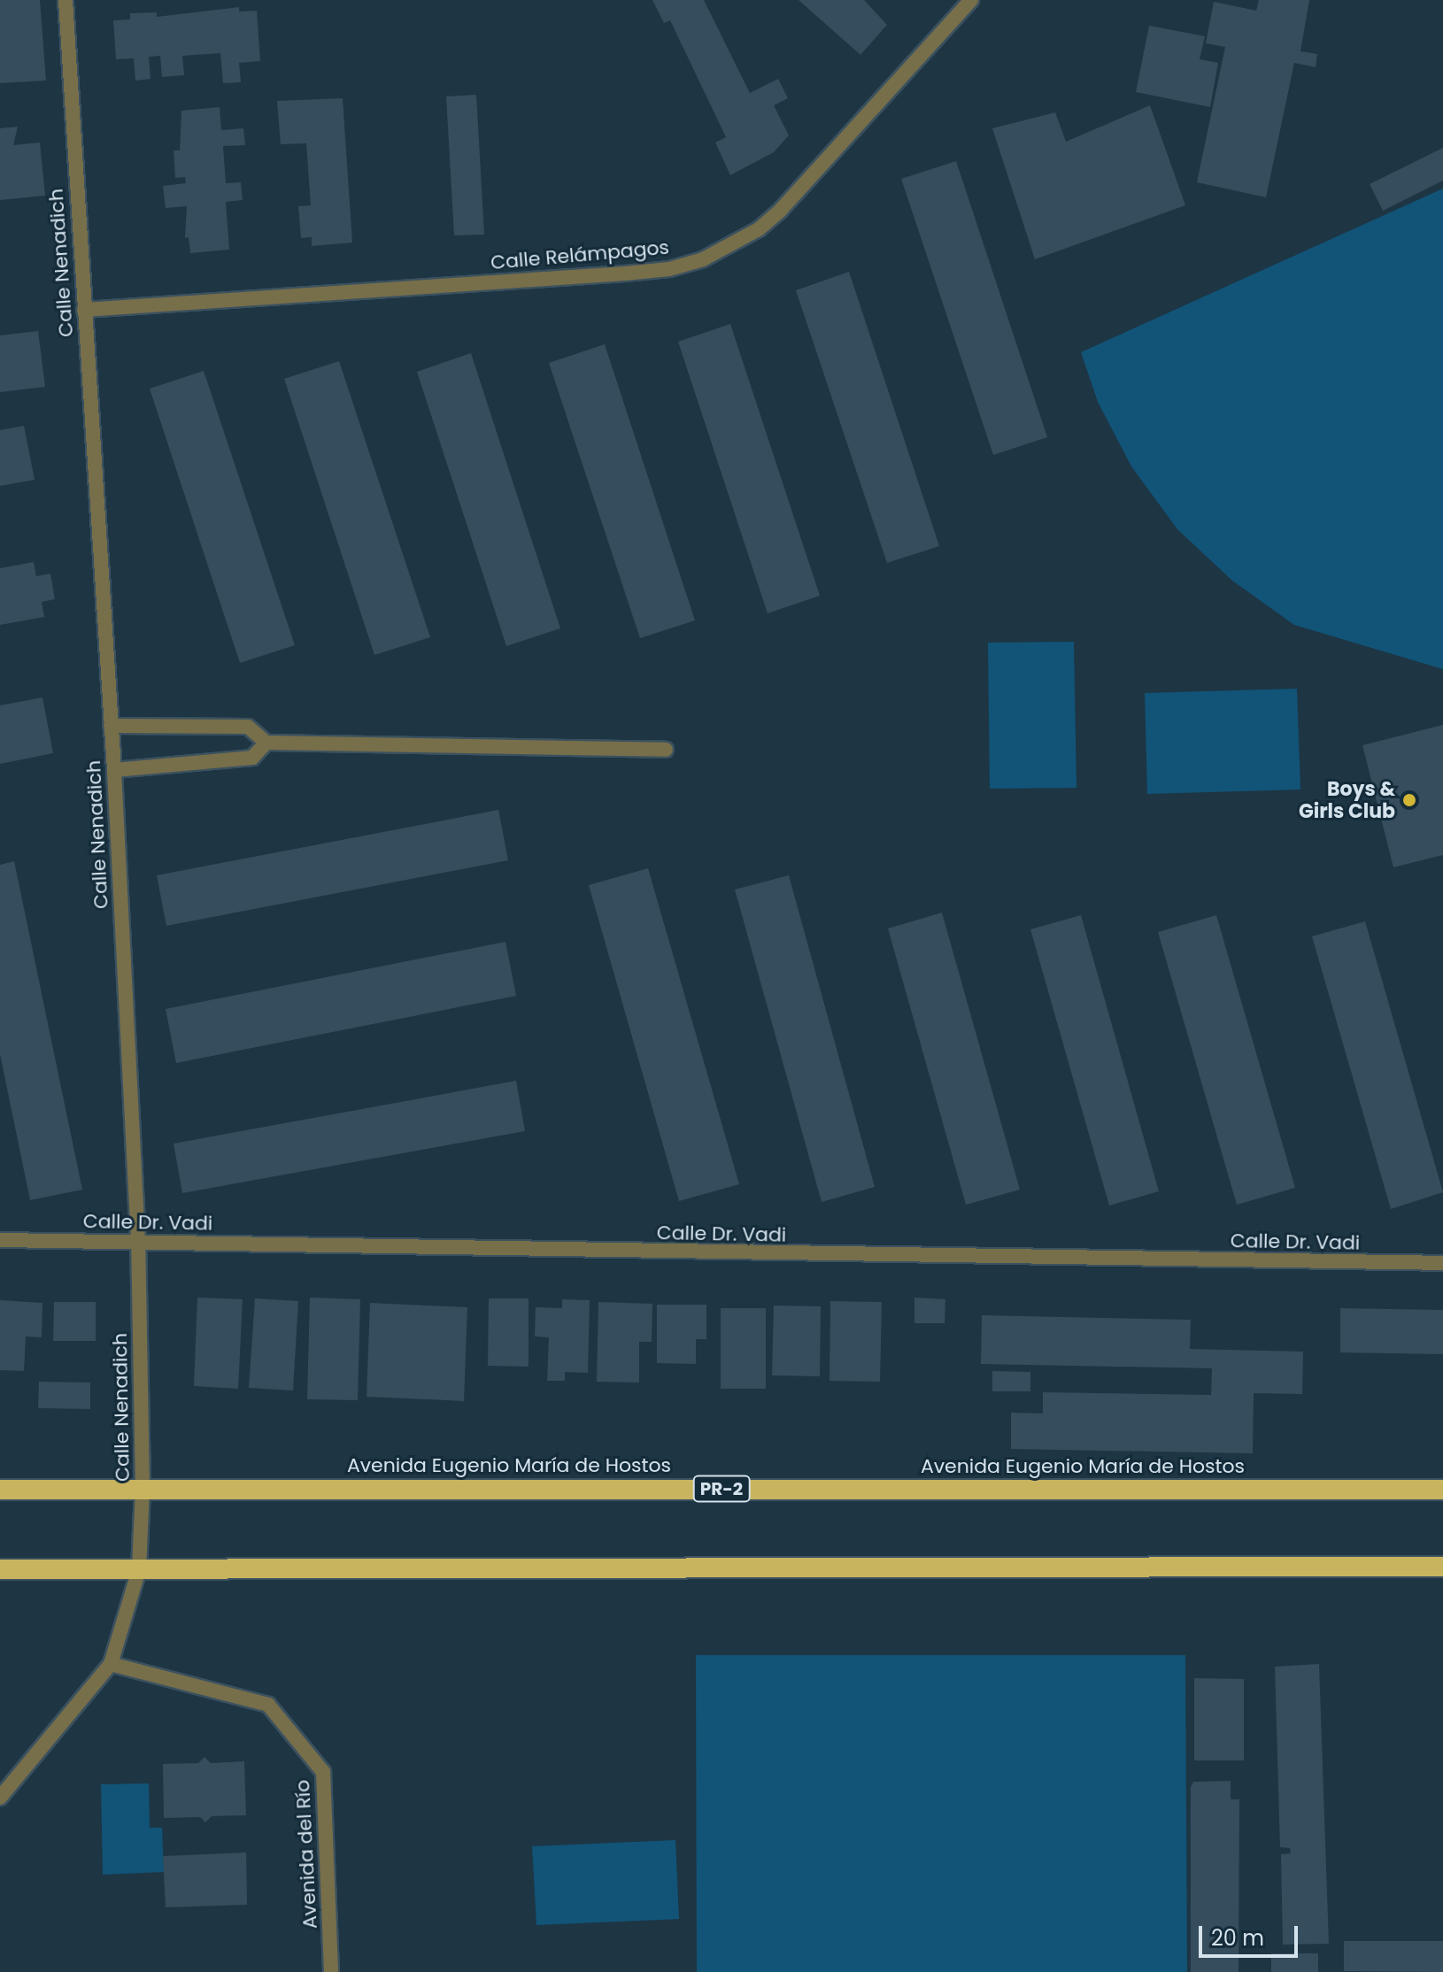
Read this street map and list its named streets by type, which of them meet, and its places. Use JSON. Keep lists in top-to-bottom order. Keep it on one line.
{"streets":{"highway":["Avenida Eugenio María de Hostos","PR-2"],"street":["Calle Relámpagos","Calle Nenadich","Calle Dr. Vadi","Avenida del Río"]},"crossings":[["Calle Relámpagos","Calle Nenadich"],["Calle Nenadich","Calle Dr. Vadi"],["Calle Nenadich","Avenida Eugenio María de Hostos"],["Calle Nenadich","Avenida del Río"]],"places":["Boys & Girls Club"],"scale_bar":"20 m"}
